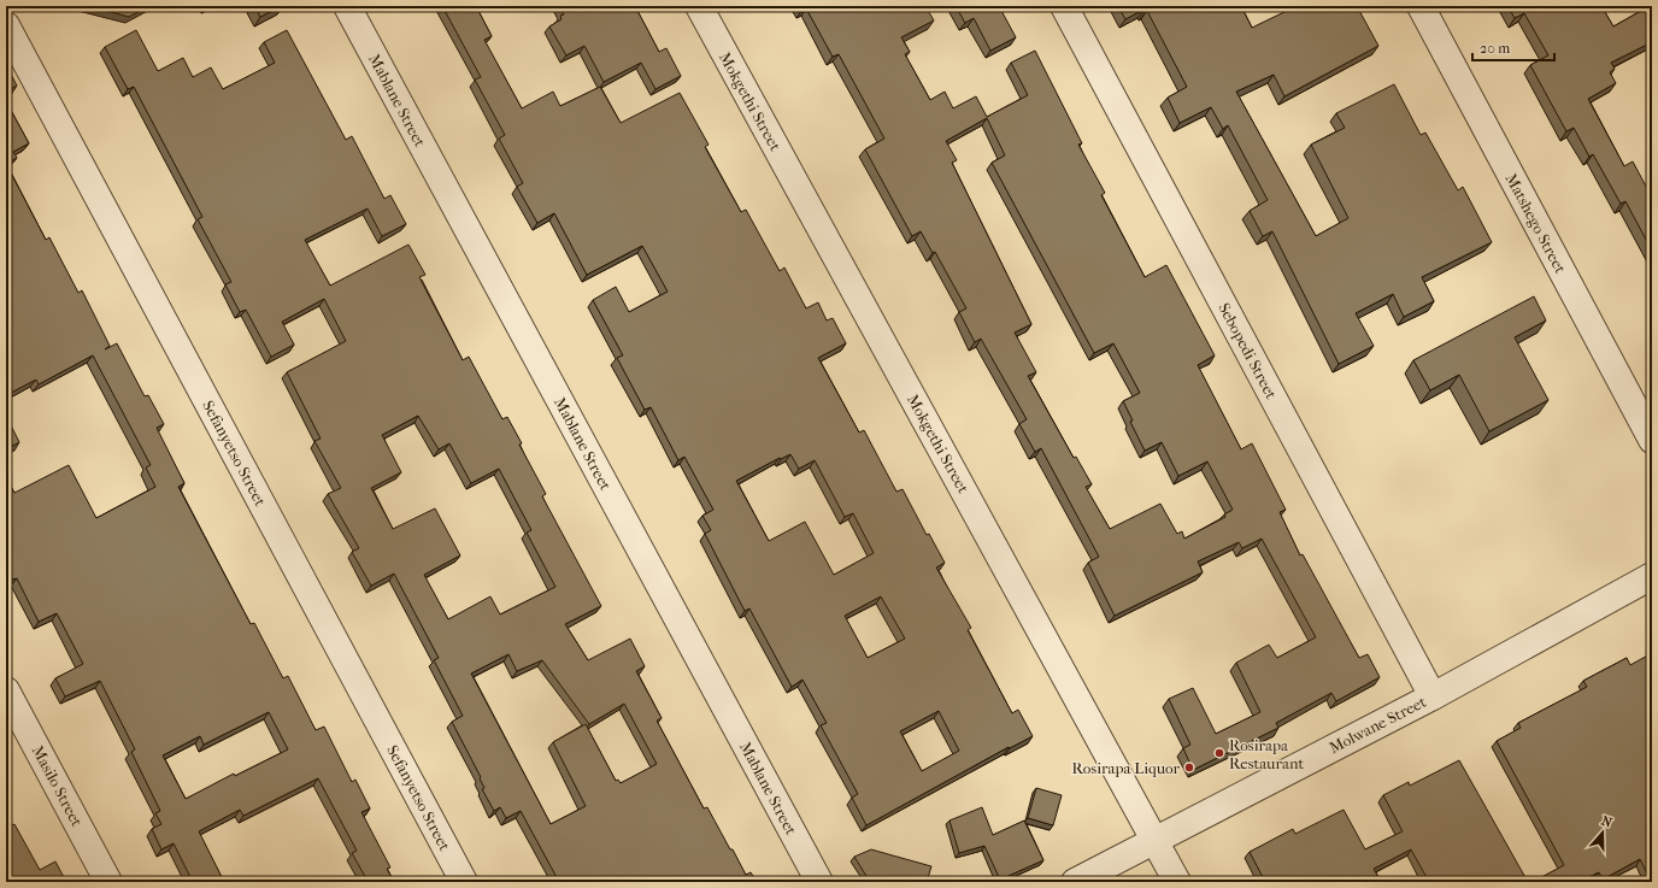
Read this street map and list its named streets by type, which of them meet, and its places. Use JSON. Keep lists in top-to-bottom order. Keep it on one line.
{"streets":{"street":["Mablane Street","Mokgethi Street","Matshego Street","Sebopedi Street","Sefanyetso Street","Molwane Street","Masilo Street"]},"crossings":[["Mokgethi Street","Molwane Street"],["Sebopedi Street","Molwane Street"]],"places":["Rosirapa Restaurant","Rosirapa Liquor"],"scale_bar":"20 m","north":"top"}
